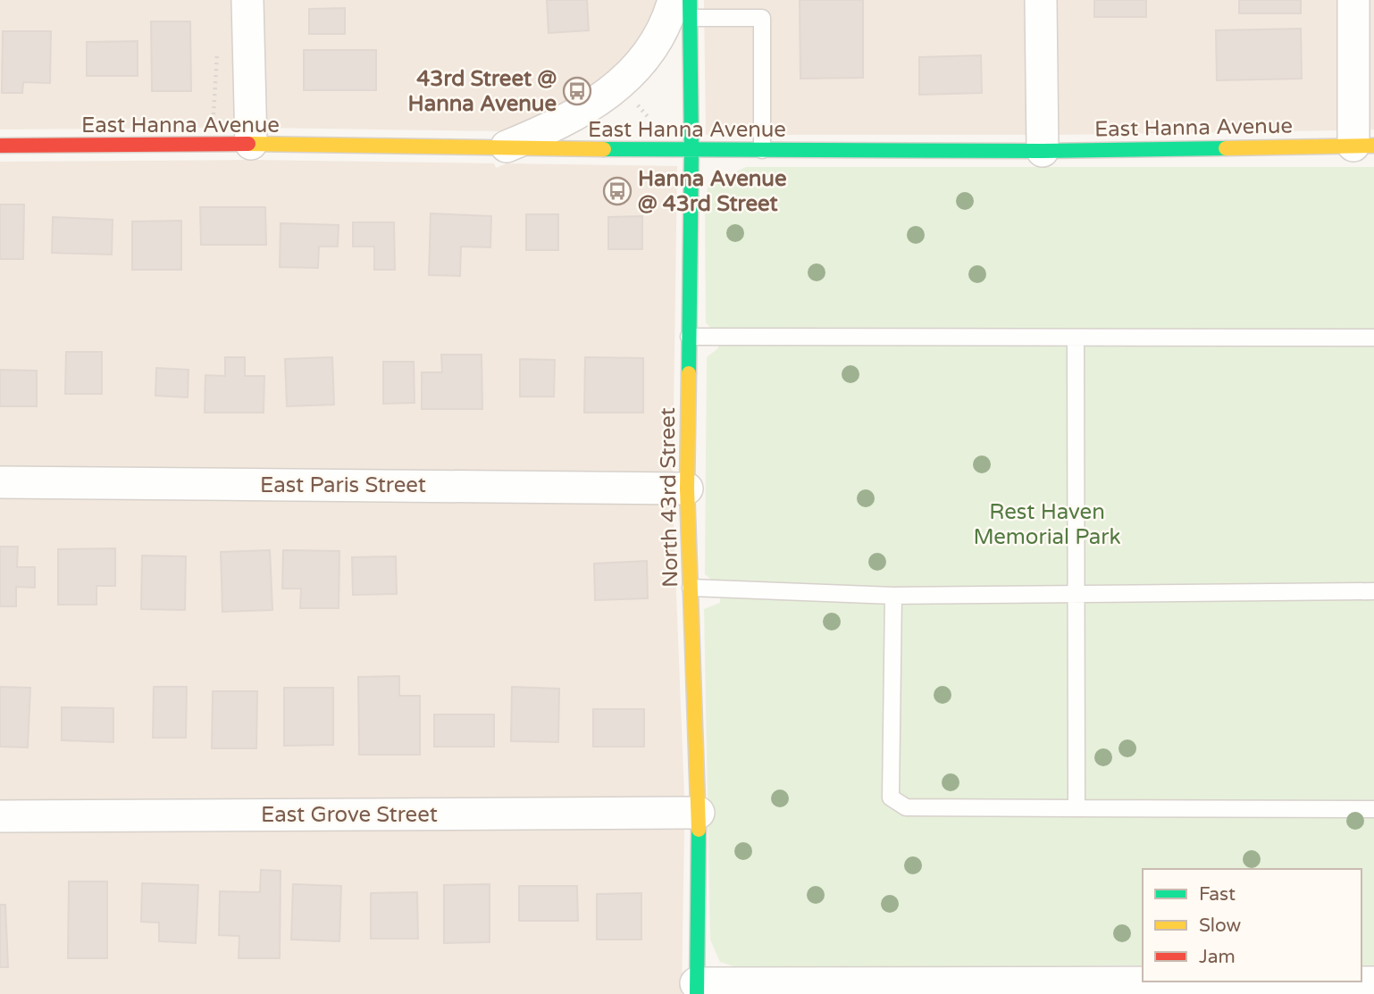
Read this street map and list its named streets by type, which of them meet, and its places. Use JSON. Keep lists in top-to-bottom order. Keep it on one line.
{"streets":{"street":["East Hanna Avenue","East Paris Street","North 43rd Street","East Grove Street"]},"crossings":[["East Hanna Avenue","North 43rd Street"],["East Paris Street","North 43rd Street"],["North 43rd Street","East Grove Street"]],"parks":["Rest Haven Memorial Park"],"places":{"bus stop":["43rd Street @ Hanna Avenue","Hanna Avenue @ 43rd Street"]},"legend":["Fast","Slow","Jam"]}
